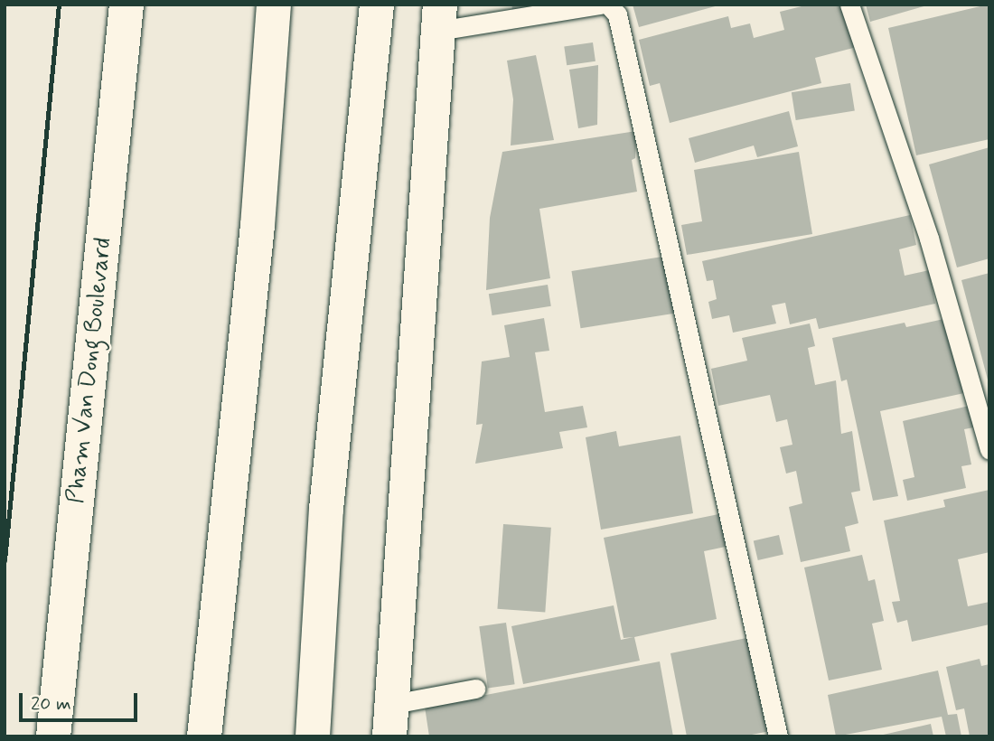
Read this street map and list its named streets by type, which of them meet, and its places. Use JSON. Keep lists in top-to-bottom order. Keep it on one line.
{"streets":{"main road":["Pham Van Dong Boulevard"]},"scale_bar":"20 m"}
